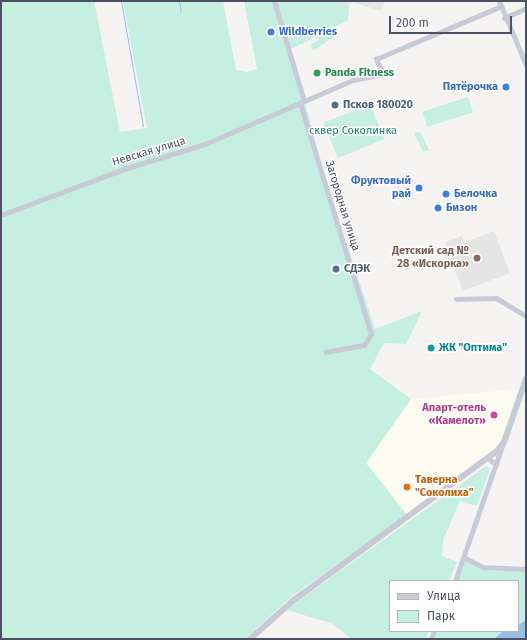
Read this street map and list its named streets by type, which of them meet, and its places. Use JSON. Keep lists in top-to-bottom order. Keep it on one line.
{"streets":{"street":["Невская улица","Загородная улица"]},"crossings":[["Невская улица","Загородная улица"]],"parks":["сквер Соколинка"],"places":["Wildberries","Panda Fitness","Пятёрочка","Псков 180020","Фруктовый рай","Белочка","Бизон","Детский сад № 28 «Искорка»","СДЭК","ЖК \"Оптима\"","Апарт-отель «Камелот»","Таверна \"Соколиха\""],"legend":["Улица","Парк"],"scale_bar":"200 m"}
